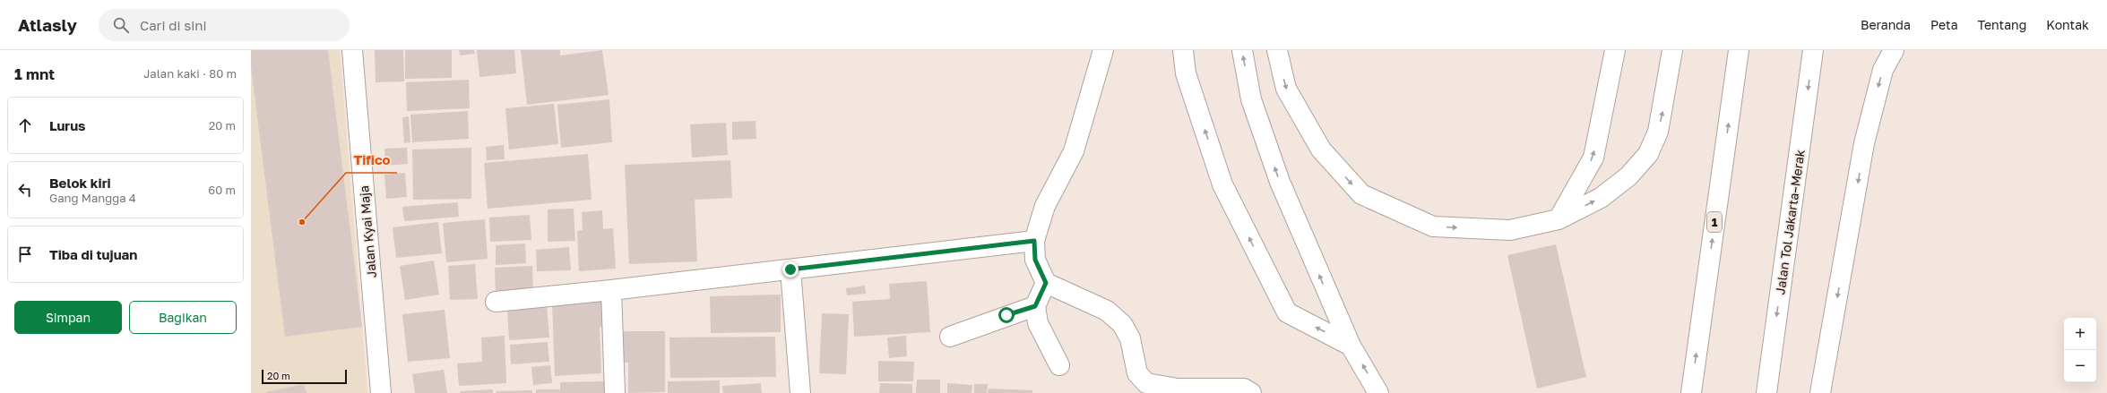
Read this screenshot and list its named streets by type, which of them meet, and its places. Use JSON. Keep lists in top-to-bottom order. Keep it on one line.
{"streets":{"main road":["1","Jalan Tol Jakarta–Merak","Jalan Kyai Maja"]},"places":["Tifico"],"scale_bar":"20 m","page":{"header":"Atlasly","search":"Cari di sini","nav":["Beranda","Peta","Tentang","Kontak"],"heading":["1 mnt","Jalan kaki · 80 m"],"list":[["Lurus","20 m"],["Belok kiri","Gang Mangga 4","60 m"],"Tiba di tujuan"],"buttons":["Simpan","Bagikan"],"map_buttons":["+","−"],"scale":"20 m"}}
